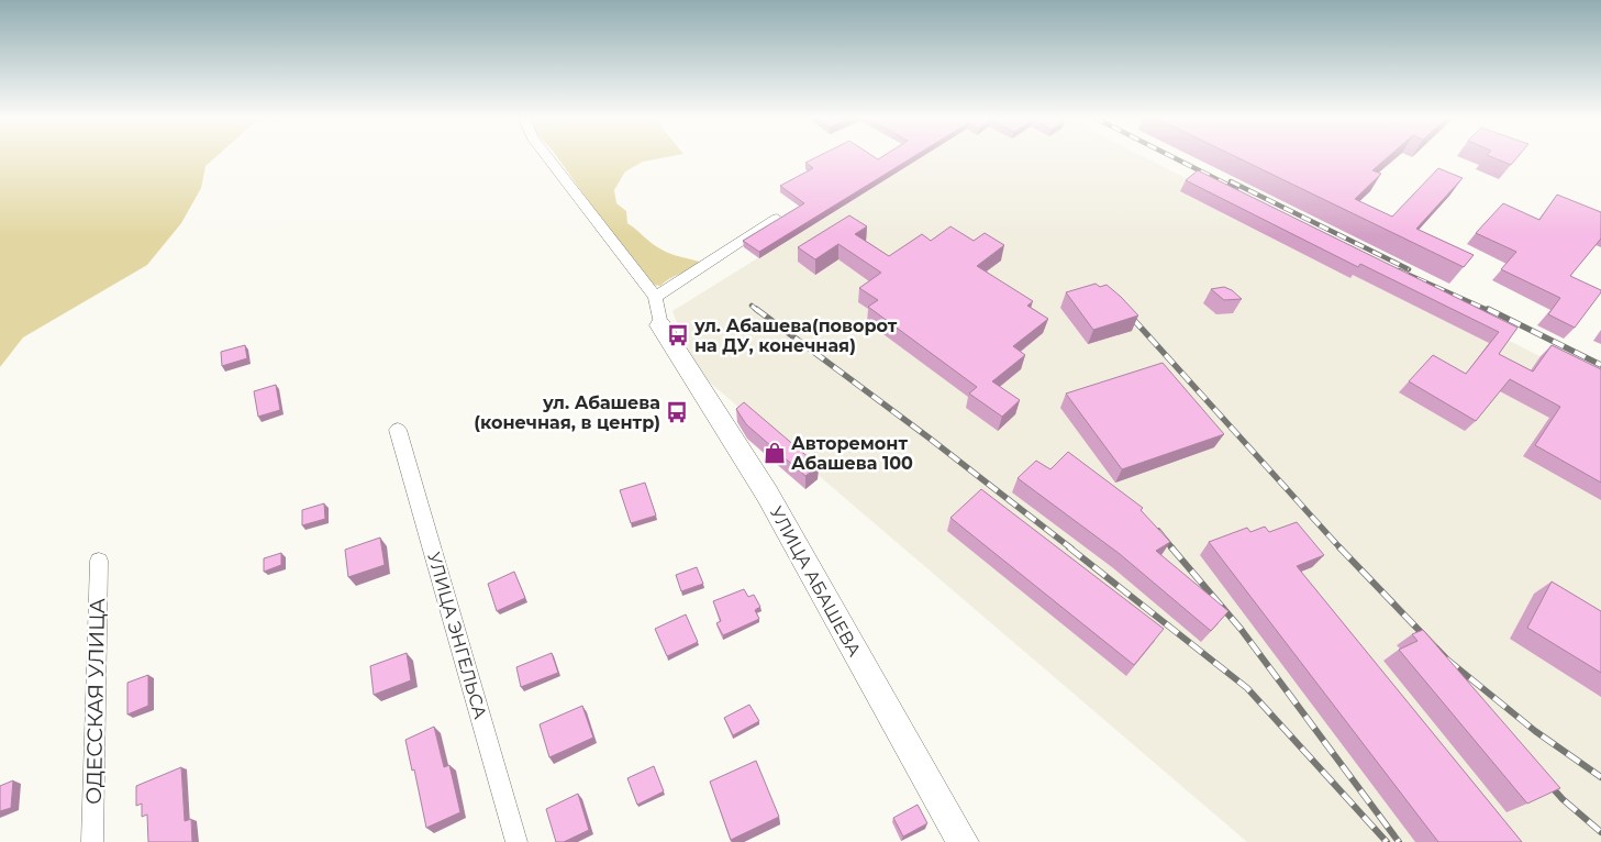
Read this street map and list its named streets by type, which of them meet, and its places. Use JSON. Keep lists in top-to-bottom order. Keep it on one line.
{"streets":{"street":["УЛИЦА АБАШЕВА","УЛИЦА ЭНГЕЛЬСА","ОДЕССКАЯ УЛИЦА"]},"places":{"bus stop":["ул. Абашева(поворот на ДУ, конечная)","ул. Абашева (конечная, в центр)"],"shop":["Авторемонт Абашева 100"]}}
